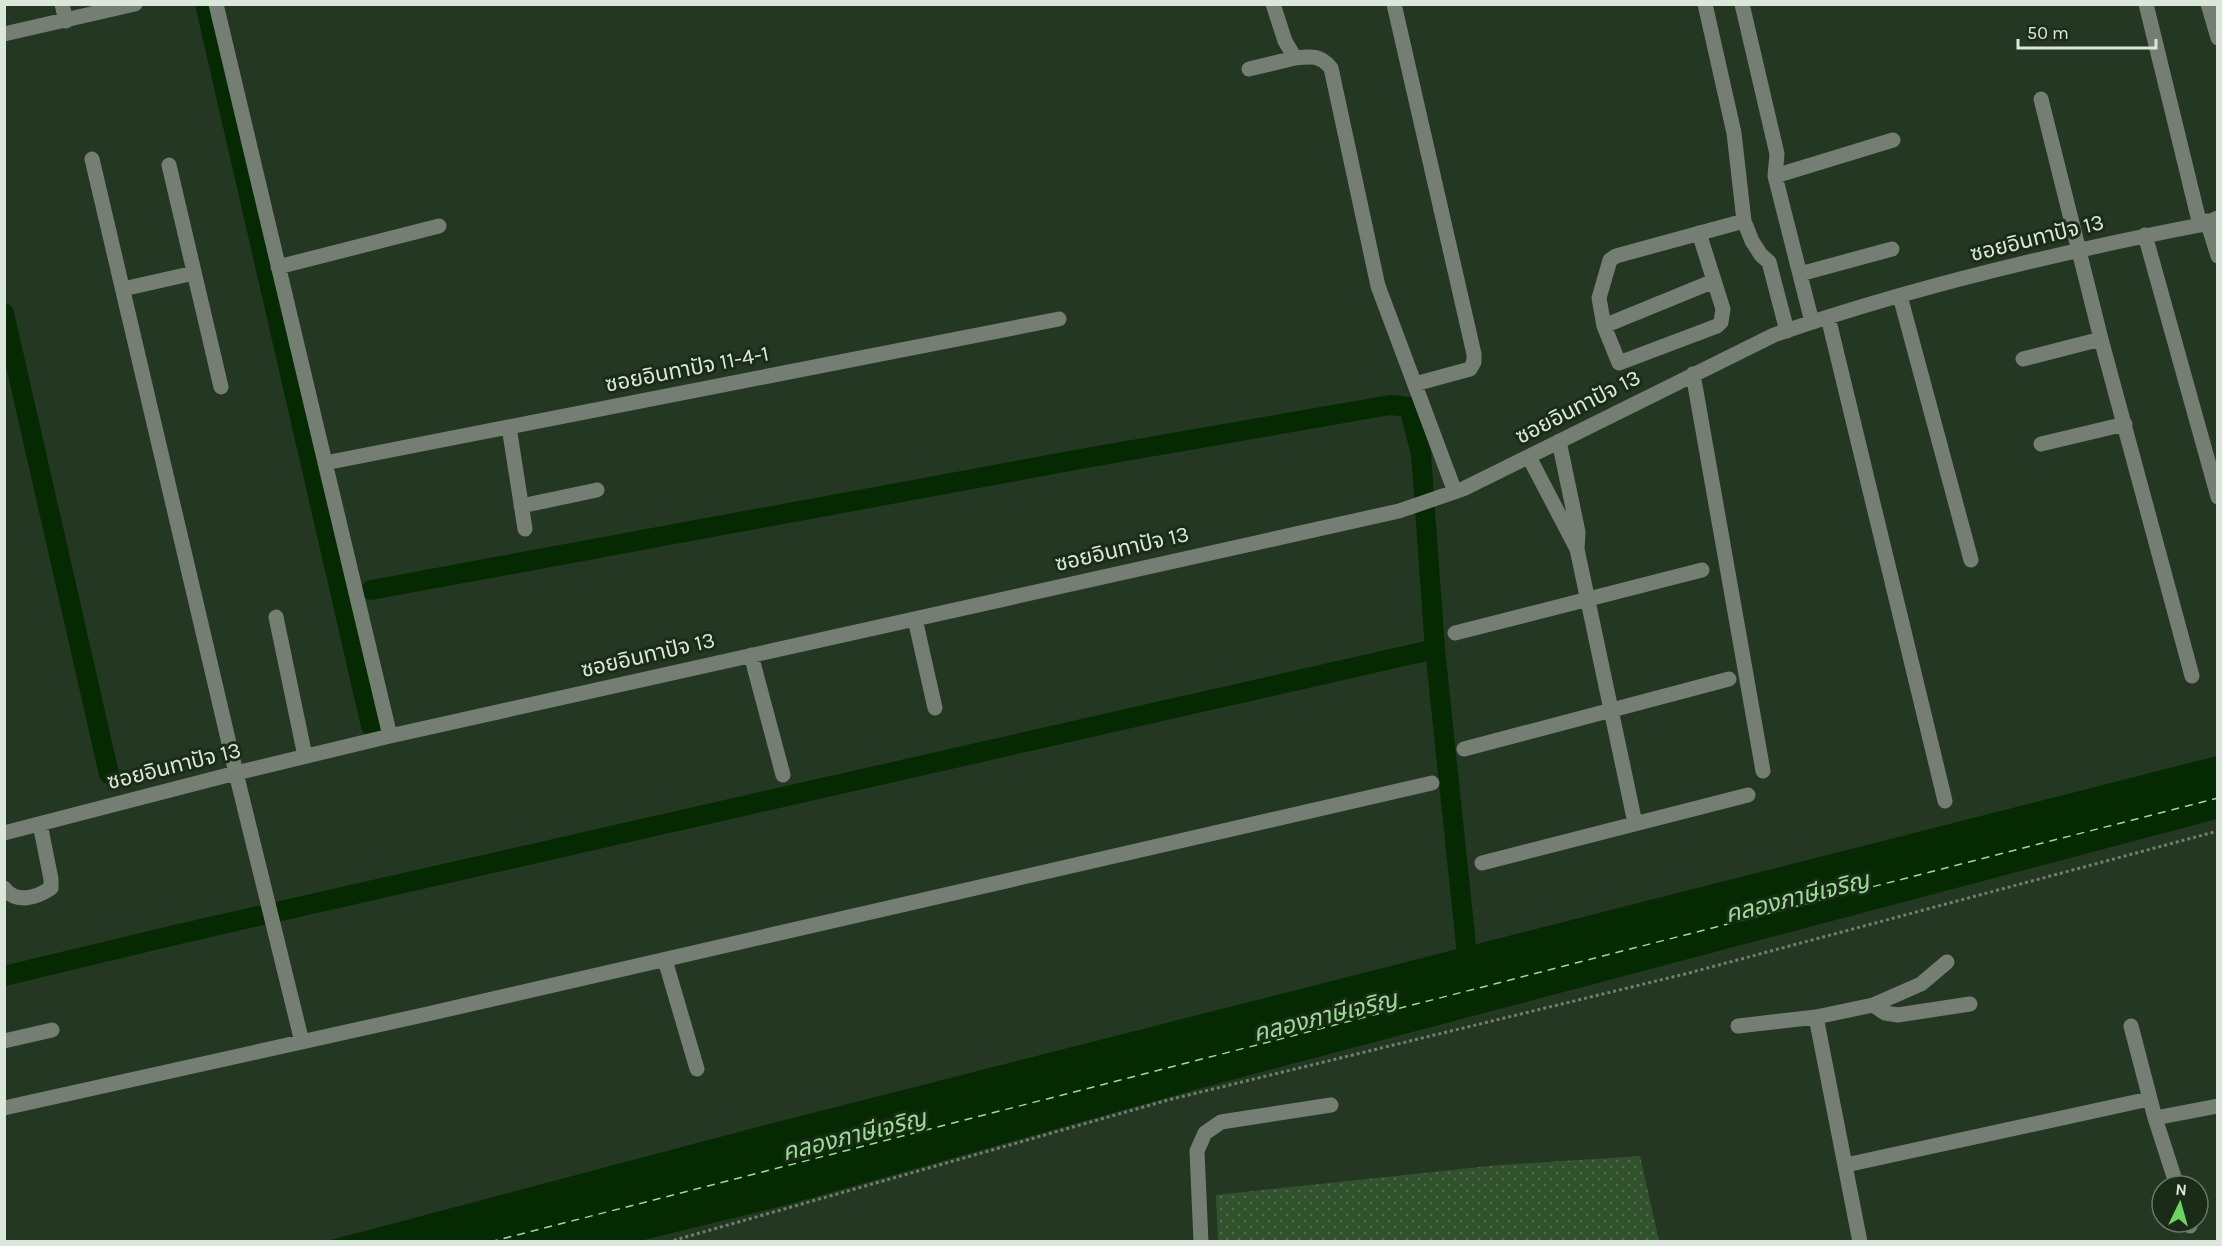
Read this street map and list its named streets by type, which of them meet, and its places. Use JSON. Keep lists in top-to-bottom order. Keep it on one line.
{"streets":{"street":["ซอยอินทาปัจ 13","ซอยอินทาปัจ 11-4-1"]},"water":["คลองภาษีเจริญ"],"scale_bar":"50 m","north":"top"}
